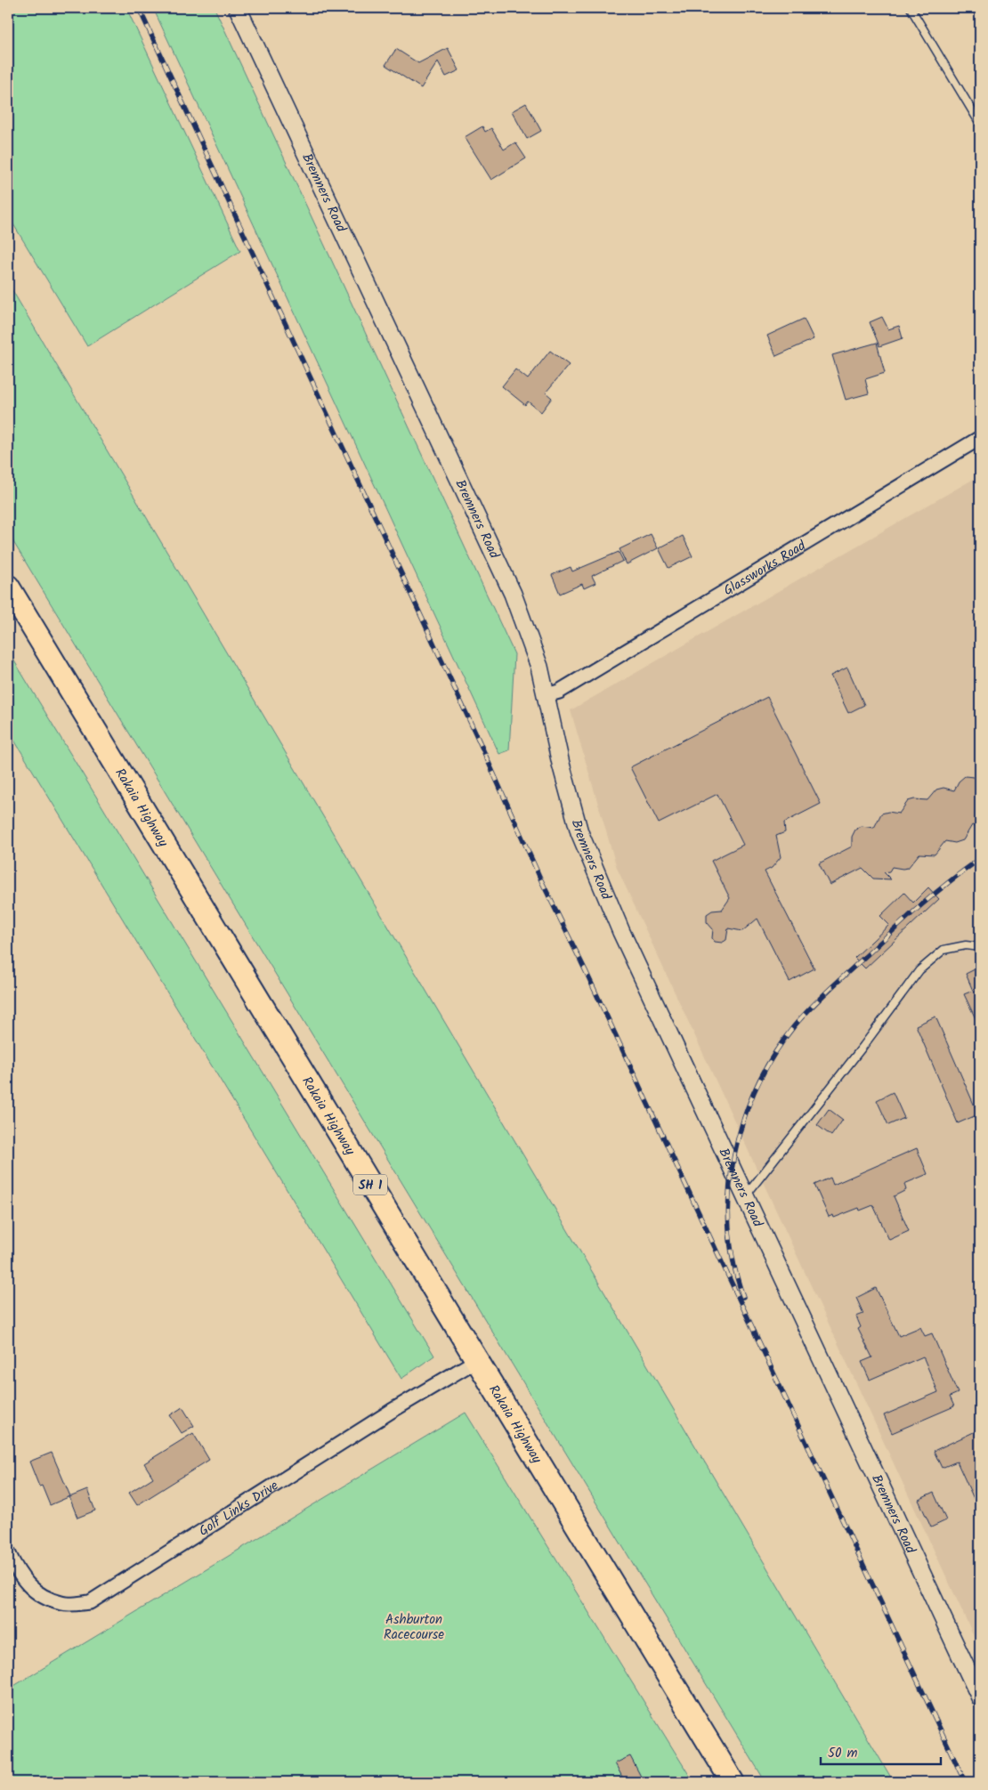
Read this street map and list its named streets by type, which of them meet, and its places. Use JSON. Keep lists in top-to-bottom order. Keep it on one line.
{"streets":{"highway":["Rakaia Highway","SH 1"],"street":["Bremners Road","Glassworks Road","Golf Links Drive"]},"crossings":[["Bremners Road","Glassworks Road"],["Rakaia Highway","Golf Links Drive"]],"parks":["Ashburton Racecourse"],"scale_bar":"50 m"}
